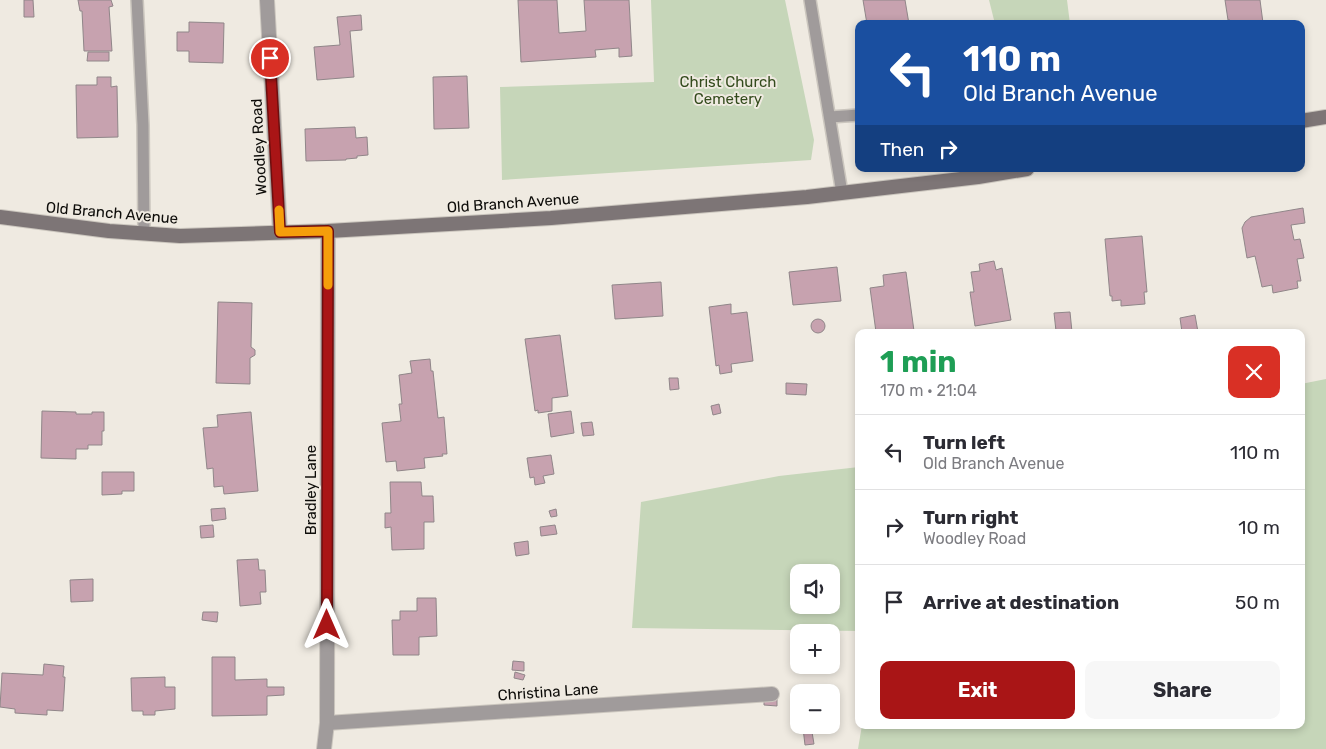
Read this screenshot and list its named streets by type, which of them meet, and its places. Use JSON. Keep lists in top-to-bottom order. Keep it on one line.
{"streets":{"main road":["Old Branch Avenue"],"street":["Woodley Road","Bradley Lane","Christina Lane"]},"crossings":[["Woodley Road","Old Branch Avenue"],["Old Branch Avenue","Bradley Lane"],["Bradley Lane","Christina Lane"]],"parks":["Christ Church Cemetery"],"page":{"turn":["110 m","Old Branch Avenue"],"then":"Then","heading":["1 min","170 m · 21:04"],"list":[{"name":"Turn left","note":"Old Branch Avenue","value":"110 m"},{"name":"Turn right","note":"Woodley Road","value":"10 m"},{"name":"Arrive at destination","value":"50 m"}],"map_buttons":["+","−"],"buttons":["Exit","Share"]}}
